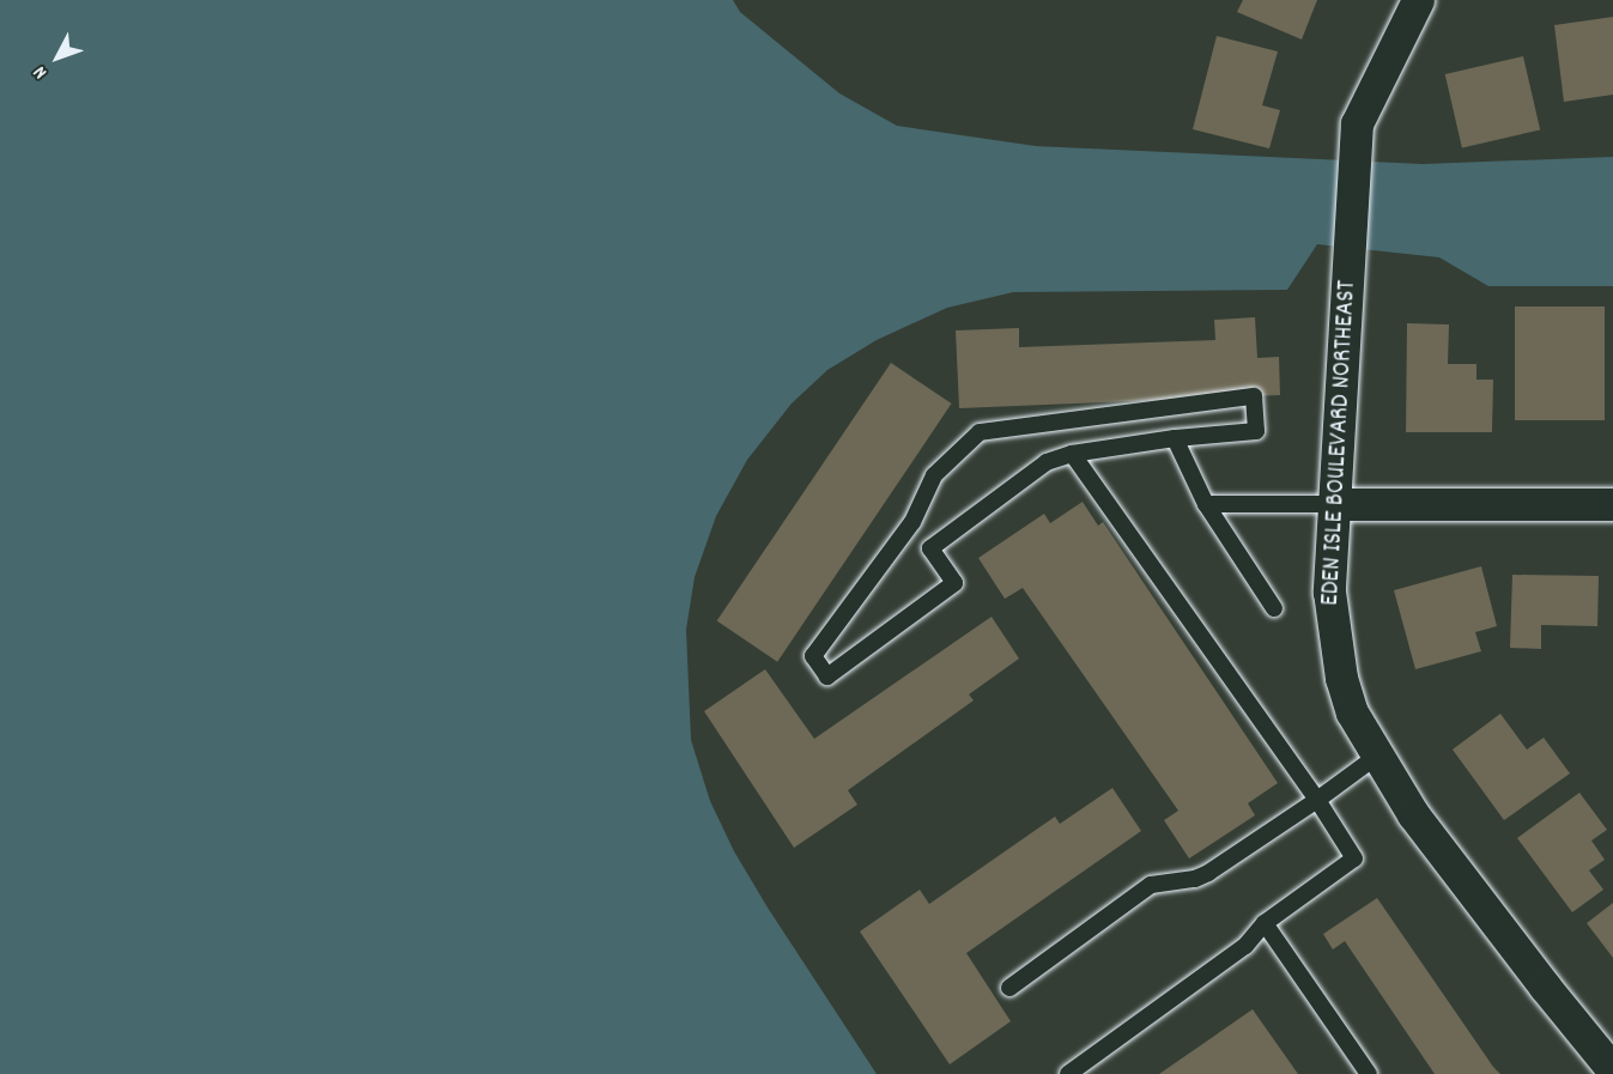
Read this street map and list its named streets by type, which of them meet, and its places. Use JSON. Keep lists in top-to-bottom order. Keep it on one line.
{"streets":{"street":["EDEN ISLE BOULEVARD NORTHEAST"]},"north":"bottom left"}
